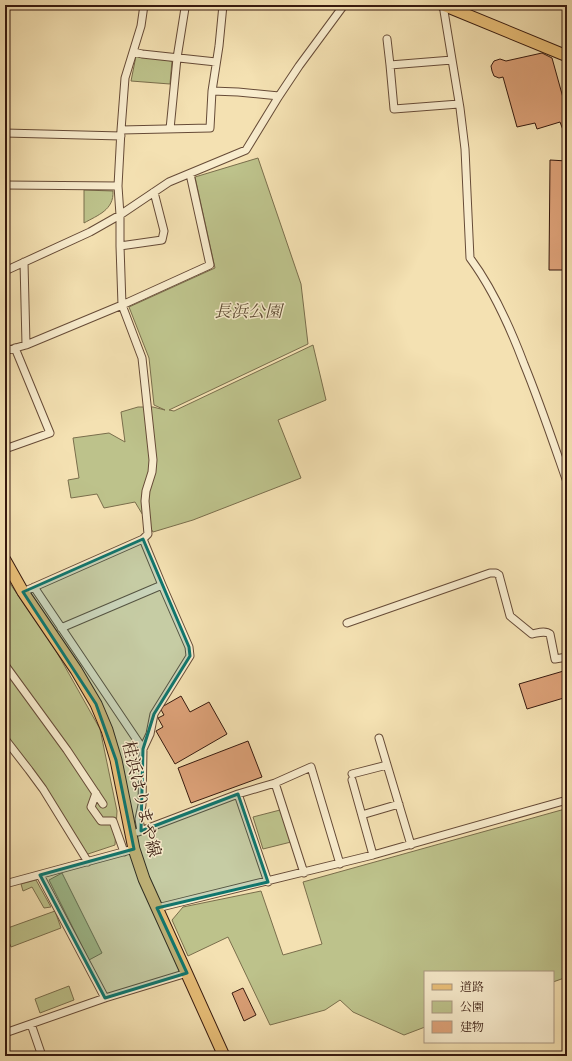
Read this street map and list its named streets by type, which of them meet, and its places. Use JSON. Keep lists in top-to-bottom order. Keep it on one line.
{"streets":{"main road":["桂浜はりまや線"]},"parks":["長浜公園"],"legend":["道路","公園","建物"]}
